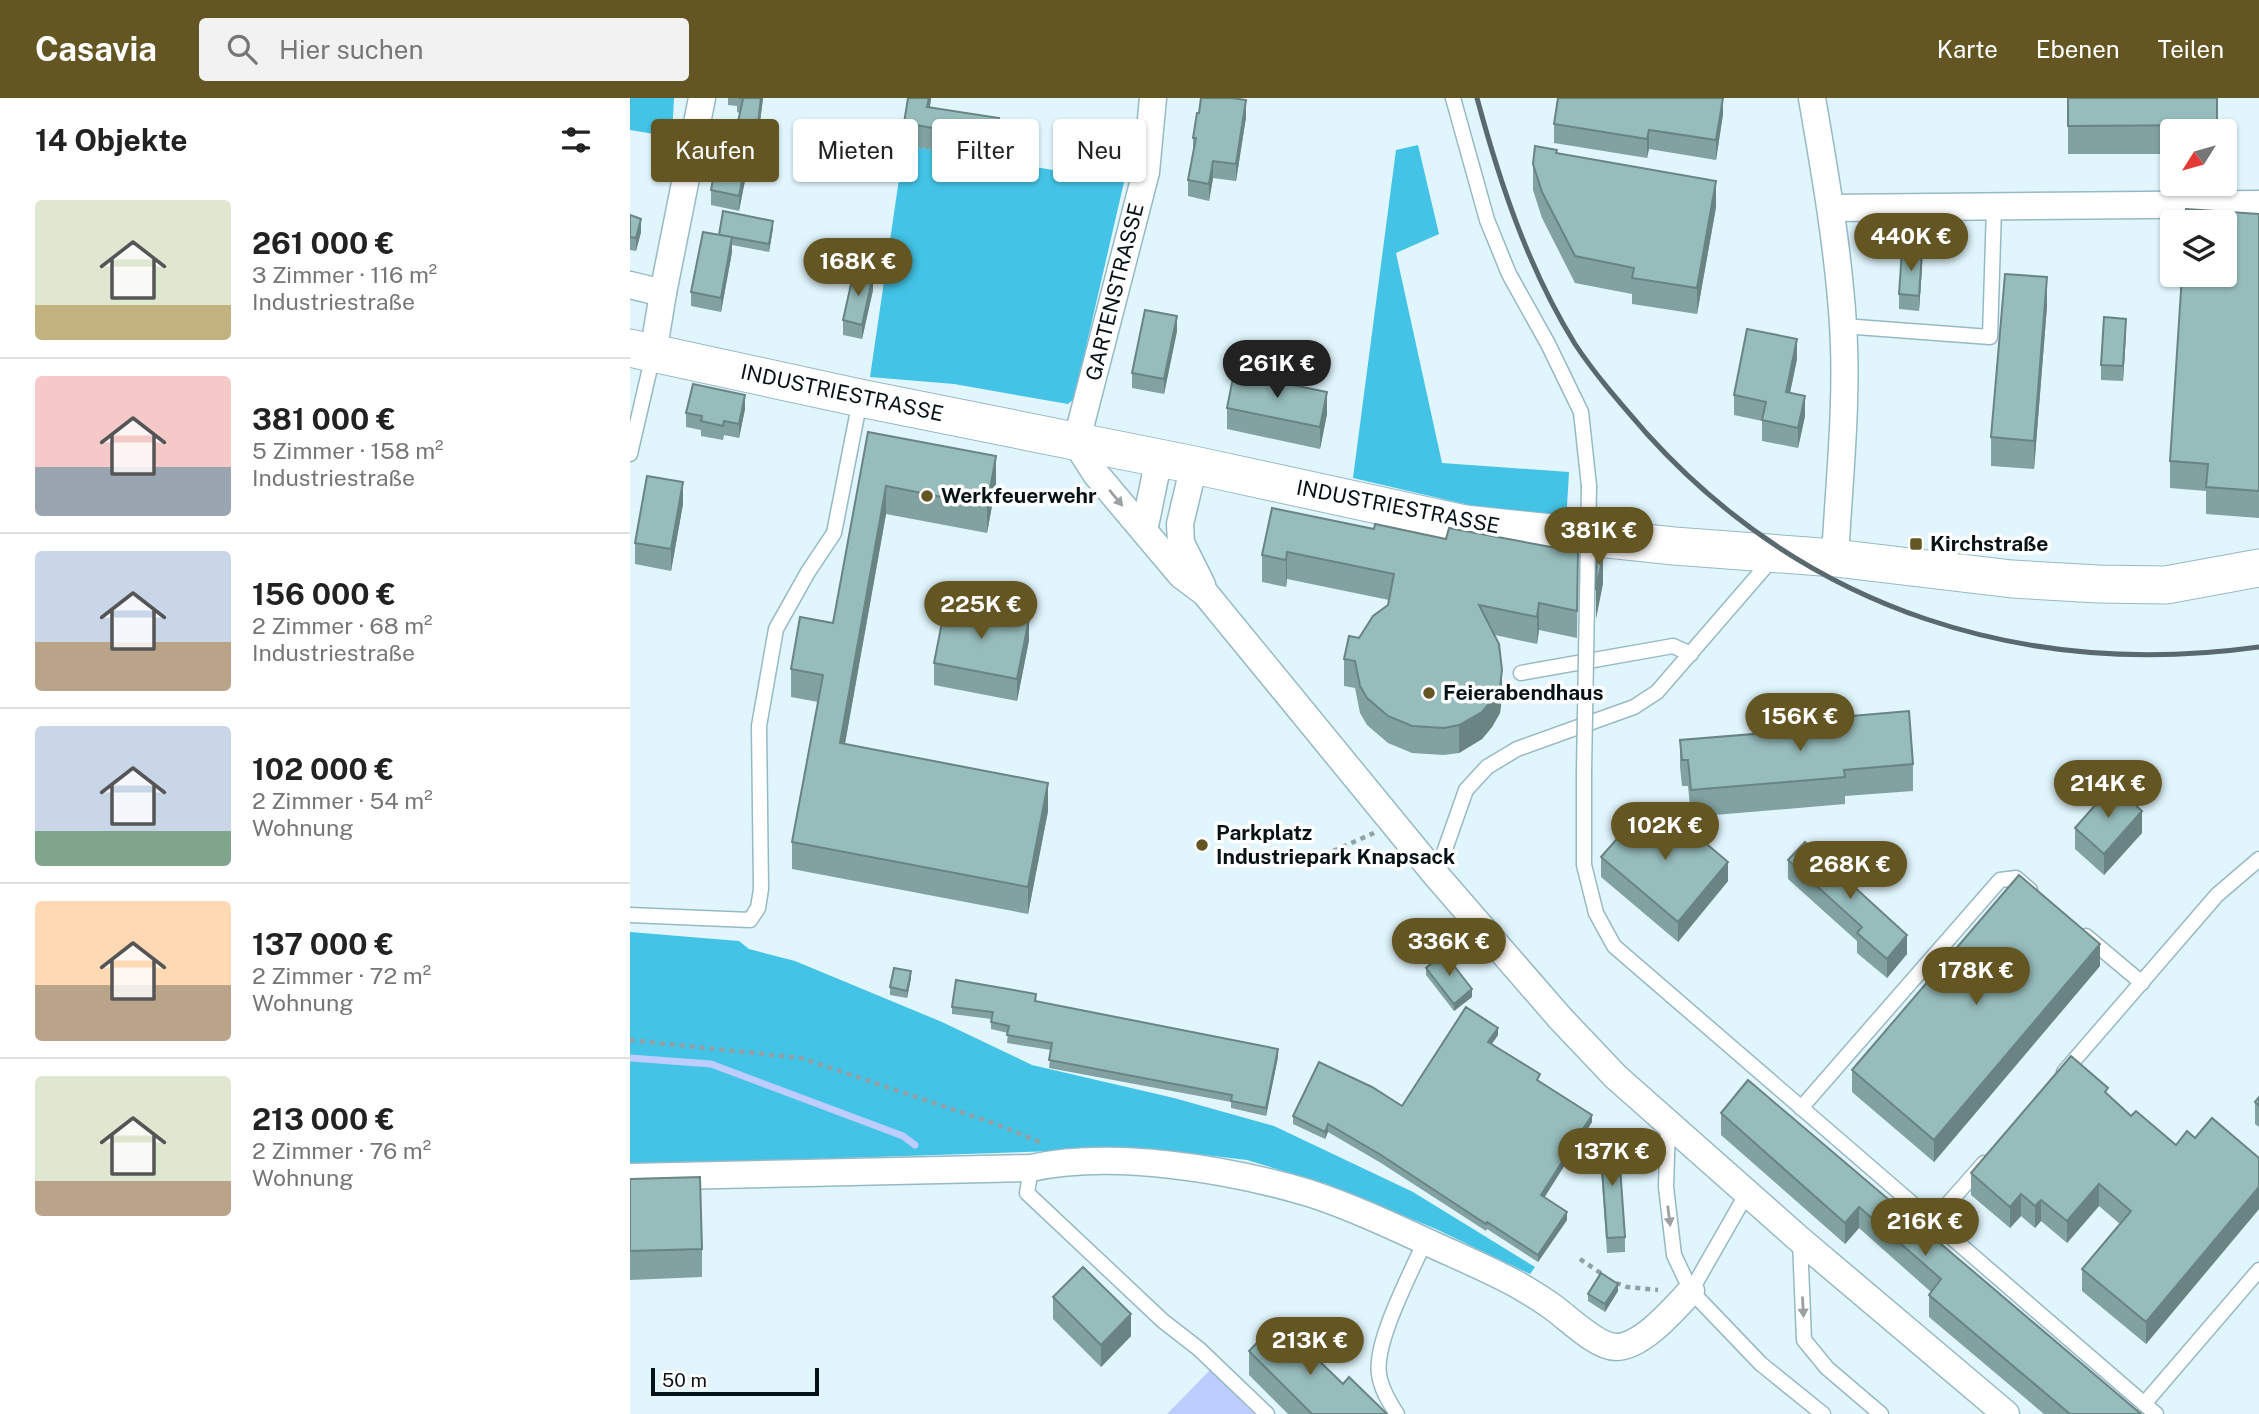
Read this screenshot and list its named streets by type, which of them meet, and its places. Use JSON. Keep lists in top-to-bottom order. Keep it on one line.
{"streets":{"main road":["INDUSTRIESTRASSE"],"street":["GARTENSTRASSE"]},"crossings":[["GARTENSTRASSE","INDUSTRIESTRASSE"]],"places":{"other":["Werkfeuerwehr","Feierabendhaus","Parkplatz Industriepark Knapsack"],"transit":["Kirchstraße"]},"scale_bar":"50 m","north":"bottom left","page":{"header":"Casavia","search":"Hier suchen","nav":["Karte","Ebenen","Teilen"],"heading":"14 Objekte","chip":["Kaufen","Mieten","Filter","Neu"],"list":[{"name":"261 000 €","note":"3 Zimmer · 116 m² · Industriestraße"},{"name":"381 000 €","note":"5 Zimmer · 158 m² · Industriestraße"},{"name":"156 000 €","note":"2 Zimmer · 68 m² · Industriestraße"},{"name":"102 000 €","note":"2 Zimmer · 54 m² · Wohnung"},{"name":"137 000 €","note":"2 Zimmer · 72 m² · Wohnung"},{"name":"213 000 €","note":"2 Zimmer · 76 m² · Wohnung"}],"price":["440K €","168K €","261K €","381K €","225K €","156K €","214K €","102K €","268K €","336K €","178K €","137K €","216K €","213K €"],"scale":"50 m"}}
